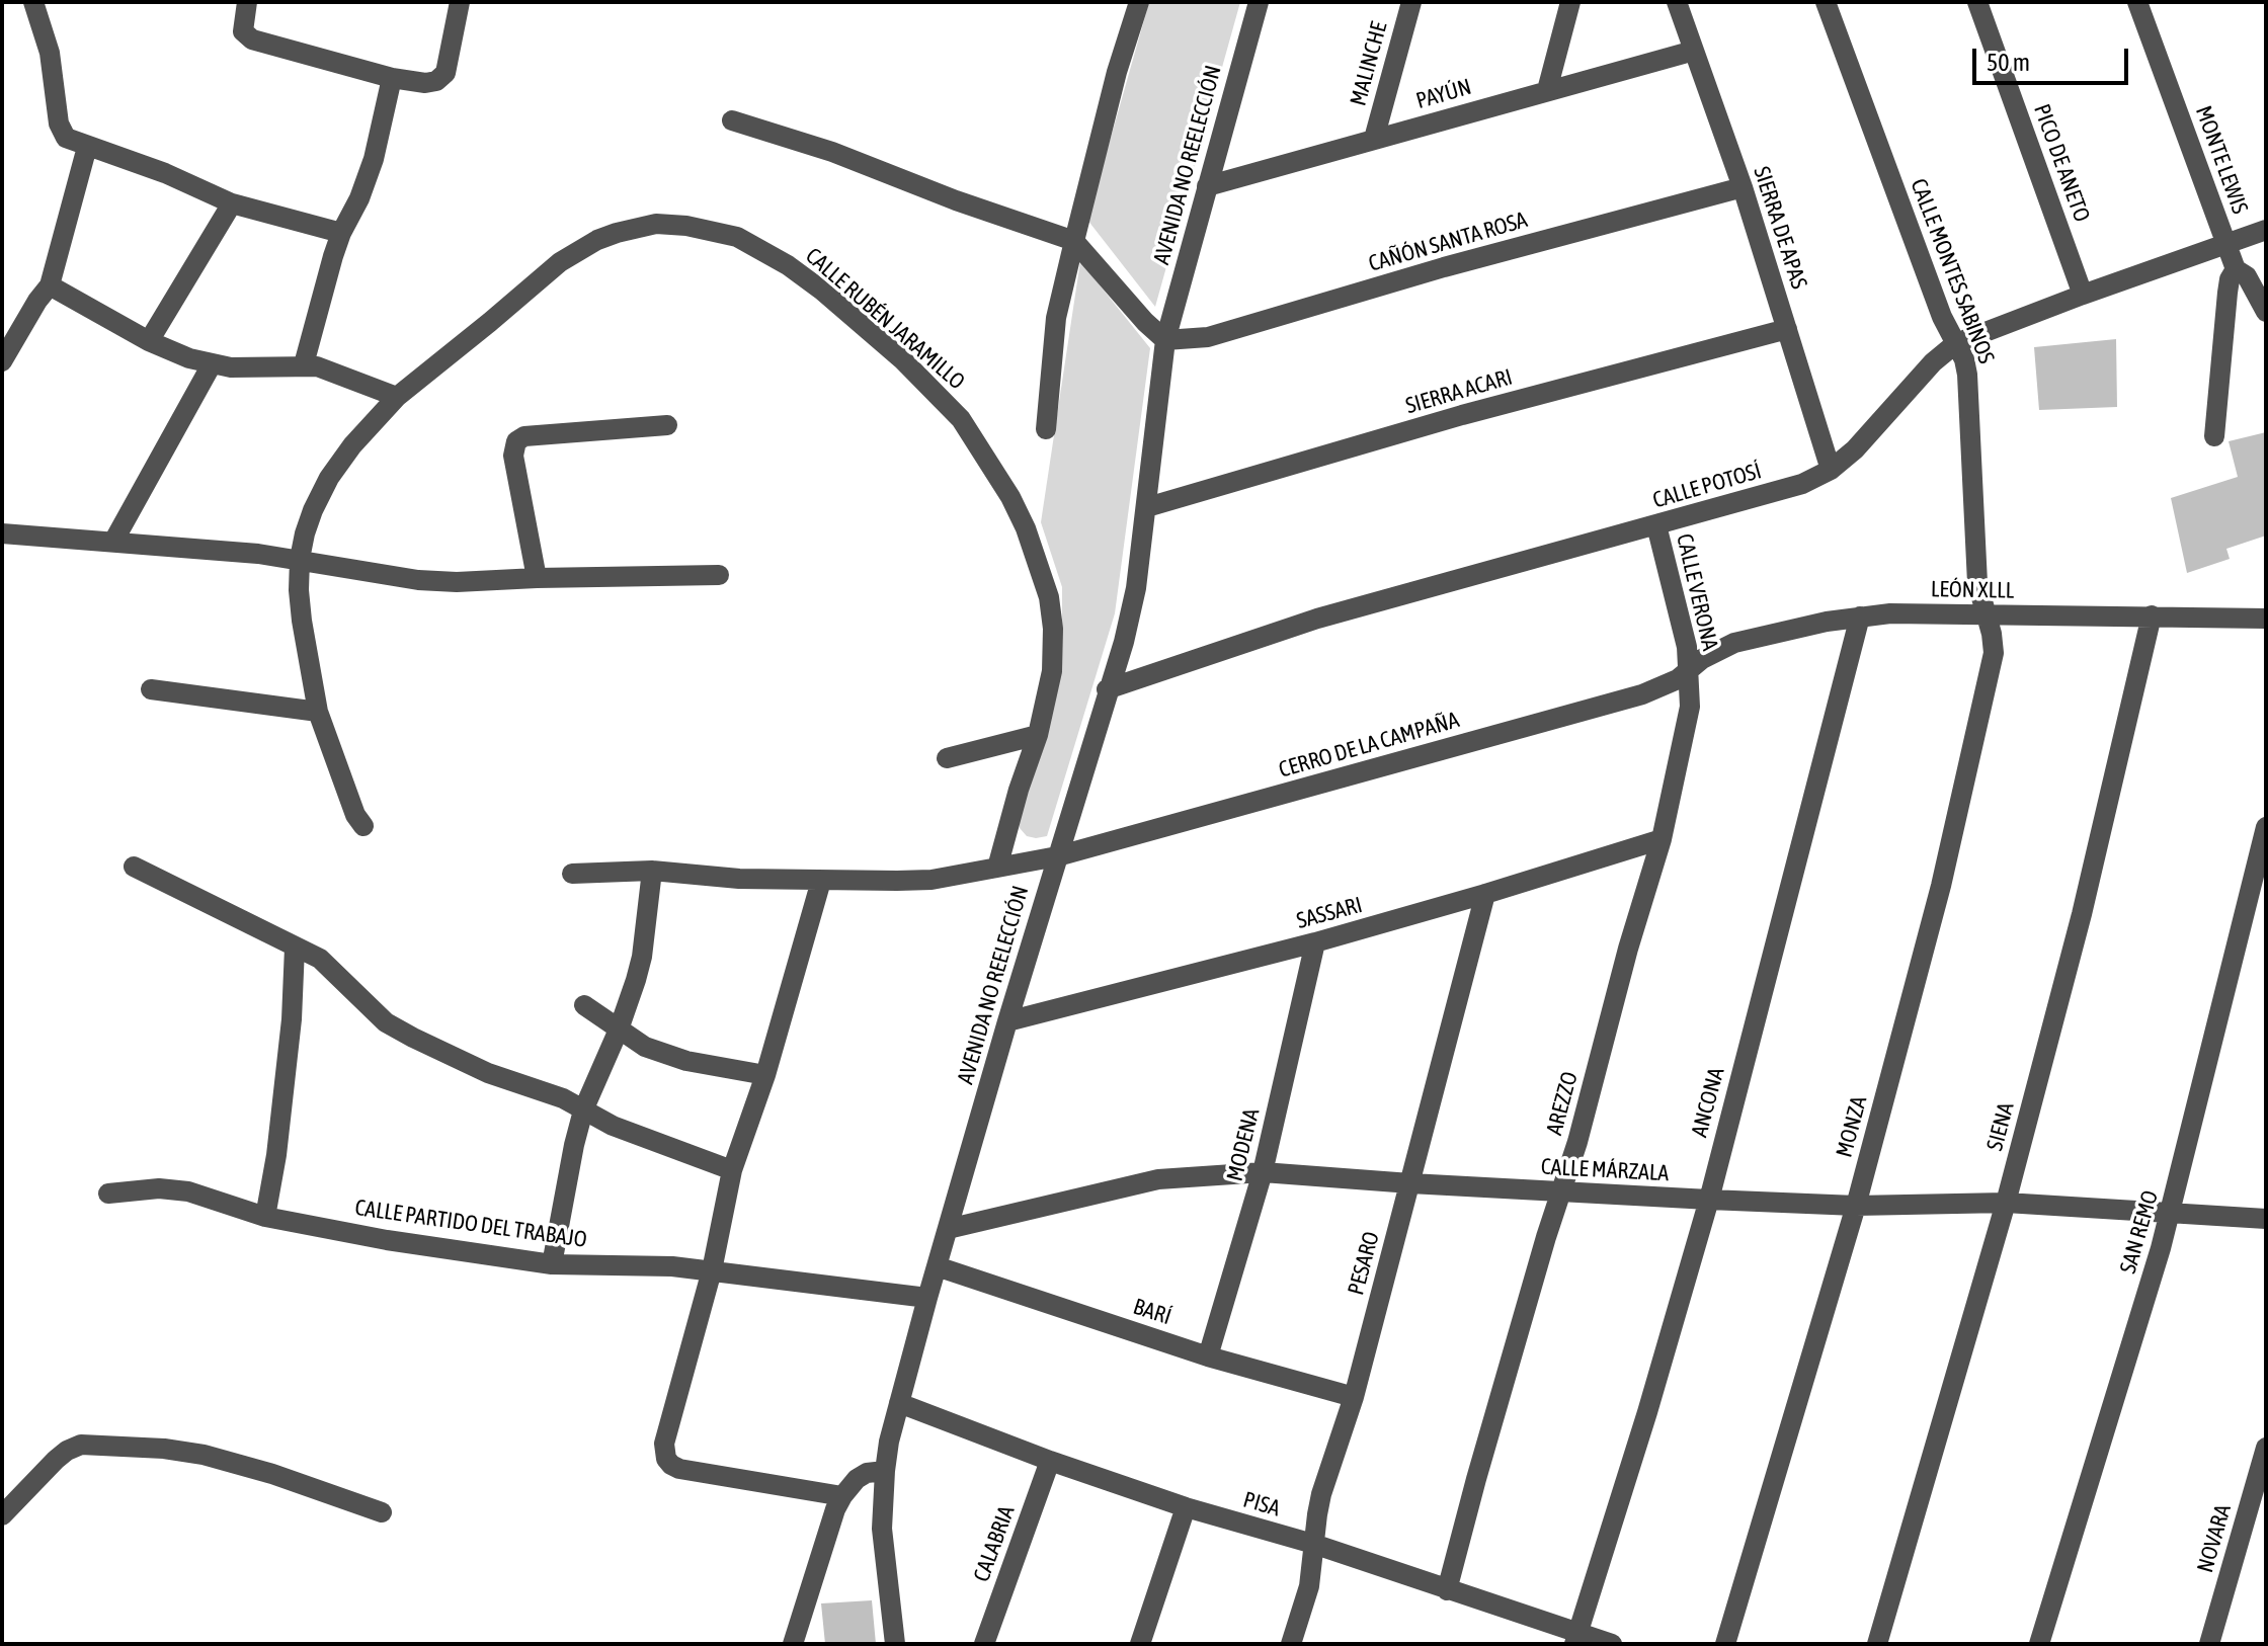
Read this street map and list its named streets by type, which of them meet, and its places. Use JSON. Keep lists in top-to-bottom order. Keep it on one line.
{"streets":{"street":["MALINCHE","PAYÚN","MONTE LEWIS","PICO DE ANETO","AVENIDA NO REELECCIÓN","SIERRA DE APAS","CAÑÓN SANTA ROSA","CALLE MONTES SABINOS","CALLE RUBÉN JARAMILLO","SIERRA ACARI","CALLE POTOSÍ","LEÓN XLLL","CALLE VERONA","CERRO DE LA CAMPAÑA","SASSARI","ANCONA","AREZZO","MONZA","SIENA","MODENA","CALLE MÁRZALA","CALLE PARTIDO DEL TRABAJO","SAN REMO","PESARO","BARÍ","PISA","NOVARA","CALABRIA"]},"crossings":[["MALINCHE","PAYÚN"],["PAYÚN","AVENIDA NO REELECCIÓN"],["PAYÚN","SIERRA DE APAS"],["MONTE LEWIS","CALLE POTOSÍ"],["PICO DE ANETO","CALLE POTOSÍ"],["AVENIDA NO REELECCIÓN","CAÑÓN SANTA ROSA"],["AVENIDA NO REELECCIÓN","SIERRA ACARI"],["AVENIDA NO REELECCIÓN","CALLE POTOSÍ"],["AVENIDA NO REELECCIÓN","CERRO DE LA CAMPAÑA"],["AVENIDA NO REELECCIÓN","SASSARI"],["AVENIDA NO REELECCIÓN","CALLE MÁRZALA"],["AVENIDA NO REELECCIÓN","CALLE PARTIDO DEL TRABAJO"],["AVENIDA NO REELECCIÓN","BARÍ"],["AVENIDA NO REELECCIÓN","PISA"],["SIERRA DE APAS","CAÑÓN SANTA ROSA"],["SIERRA DE APAS","SIERRA ACARI"],["SIERRA DE APAS","CALLE POTOSÍ"],["CALLE MONTES SABINOS","CALLE POTOSÍ"],["CALLE MONTES SABINOS","LEÓN XLLL"],["CALLE MONTES SABINOS","MONZA"],["CALLE POTOSÍ","CALLE VERONA"],["LEÓN XLLL","CALLE VERONA"],["LEÓN XLLL","CERRO DE LA CAMPAÑA"],["LEÓN XLLL","ANCONA"],["LEÓN XLLL","AREZZO"],["LEÓN XLLL","MONZA"],["LEÓN XLLL","SIENA"],["CALLE VERONA","CERRO DE LA CAMPAÑA"],["CALLE VERONA","AREZZO"],["CERRO DE LA CAMPAÑA","AREZZO"],["SASSARI","AREZZO"],["SASSARI","MODENA"],["SASSARI","PESARO"],["ANCONA","CALLE MÁRZALA"],["ANCONA","PISA"],["AREZZO","CALLE MÁRZALA"],["AREZZO","PISA"],["MONZA","CALLE MÁRZALA"],["SIENA","CALLE MÁRZALA"],["MODENA","CALLE MÁRZALA"],["MODENA","BARÍ"],["CALLE MÁRZALA","SAN REMO"],["CALLE MÁRZALA","PESARO"],["PESARO","BARÍ"],["PESARO","PISA"],["PISA","CALABRIA"]],"scale_bar":"50 m"}
